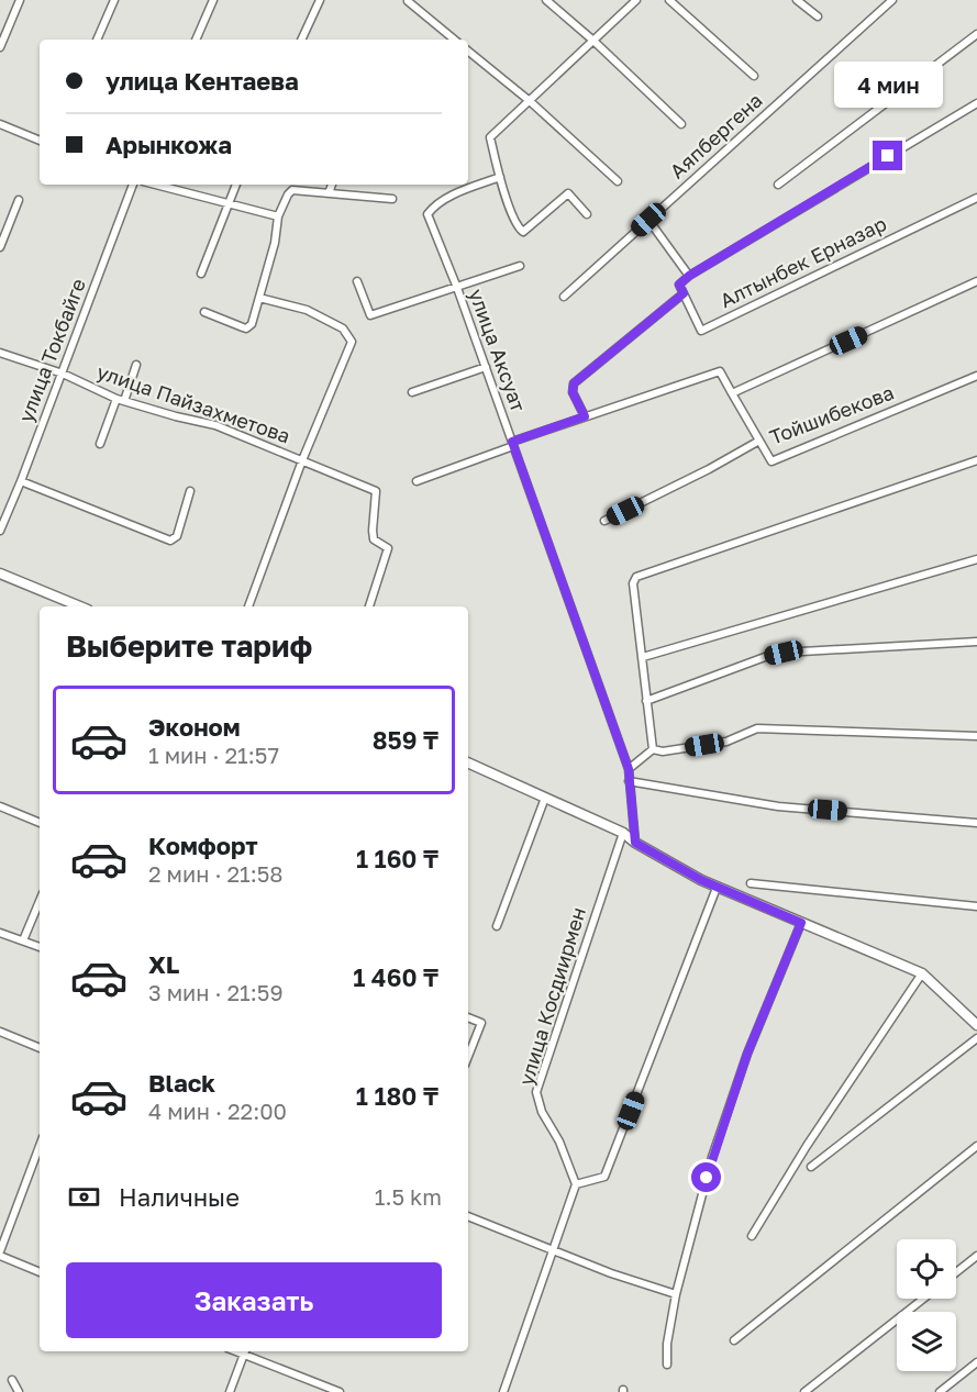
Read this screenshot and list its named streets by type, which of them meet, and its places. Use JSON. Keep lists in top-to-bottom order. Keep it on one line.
{"streets":{"street":["Аяпбергена","Алтынбек Ерназар","улица Токбайге","улица Аксуат","улица Пайзахметова","Тойшибекова","улица Косдиирмен"]},"crossings":[["улица Токбайге","улица Пайзахметова"]],"page":{"banner":["улица Кентаева","Арынкожа"],"bubble":"4 мин","heading":"Выберите тариф","list":[{"name":"Эконом","note":"1 мин · 21:57","value":"859 ₸"},{"name":"Комфорт","note":"2 мин · 21:58","value":"1 160 ₸"},{"name":"XL","note":"3 мин · 21:59","value":"1 460 ₸"},{"name":"Black","note":"4 мин · 22:00","value":"1 180 ₸"}],"pay":["Наличные","1.5 km"],"buttons":"Заказать"}}
